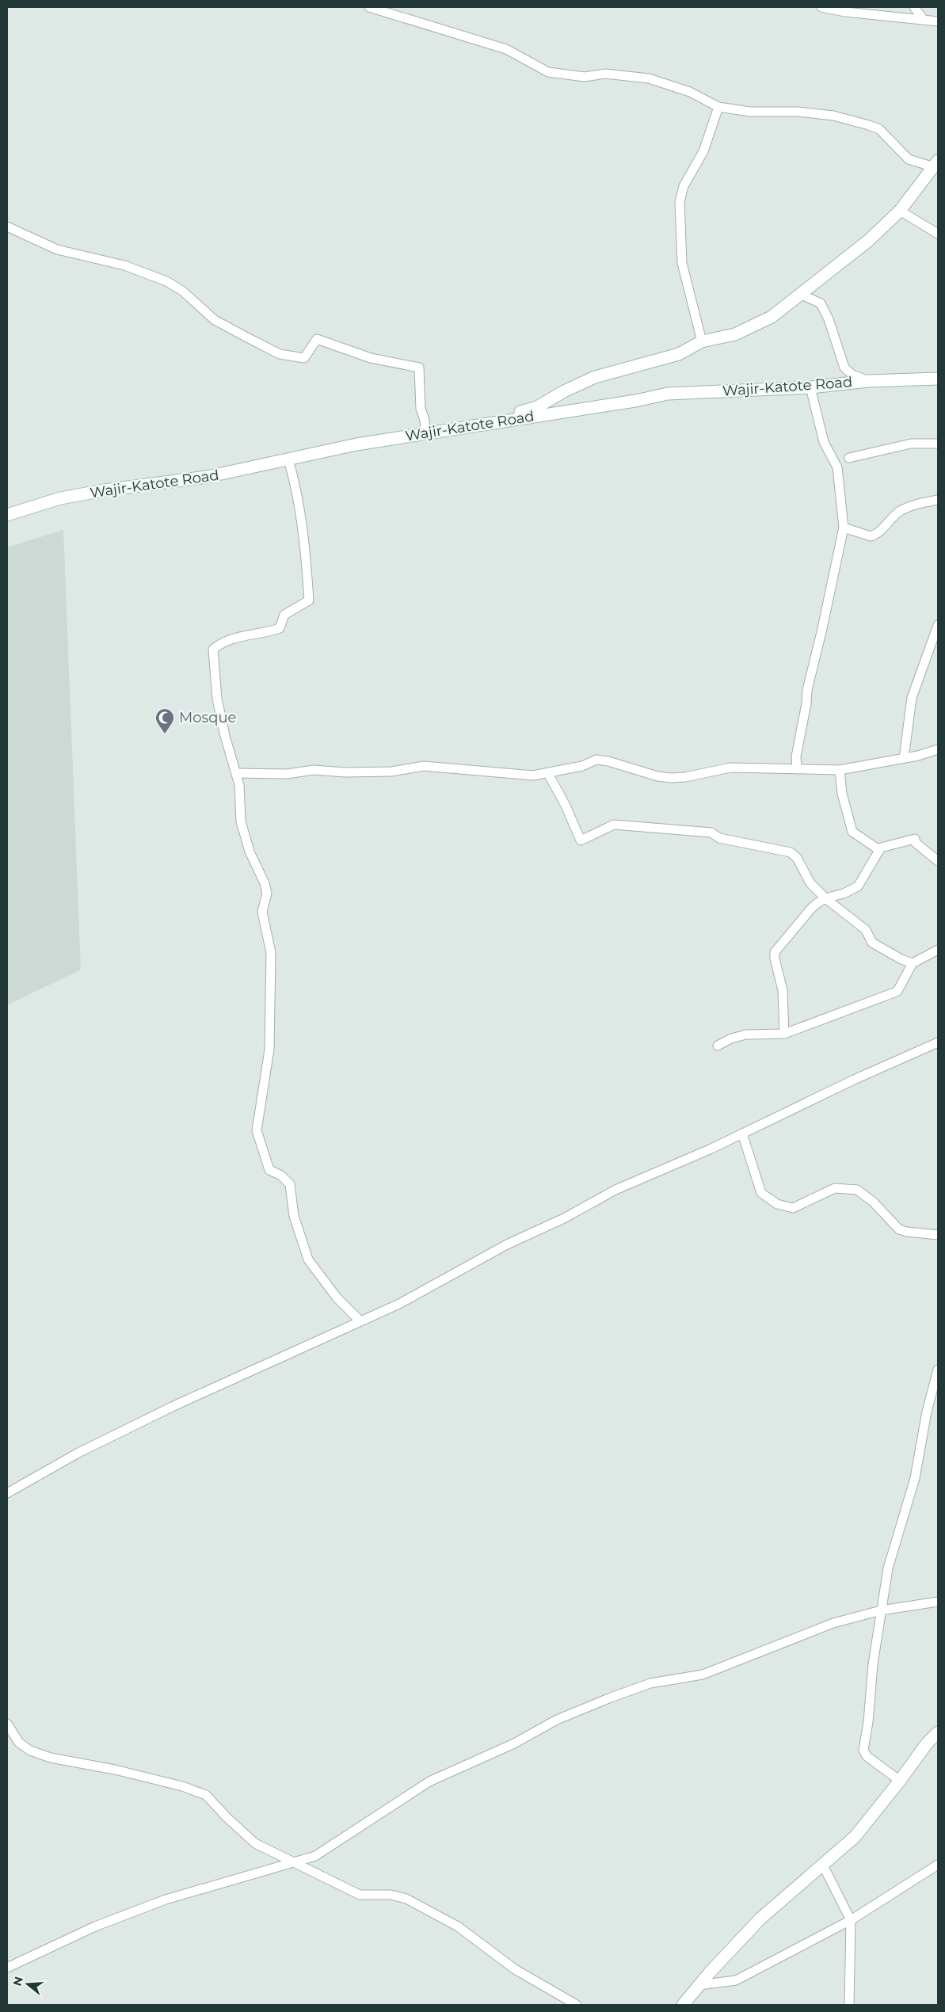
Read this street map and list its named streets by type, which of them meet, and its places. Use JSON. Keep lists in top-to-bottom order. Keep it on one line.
{"streets":{"street":["Wajir-Katote Road"]},"places":{"mosque":["Mosque"]},"north":"left"}
